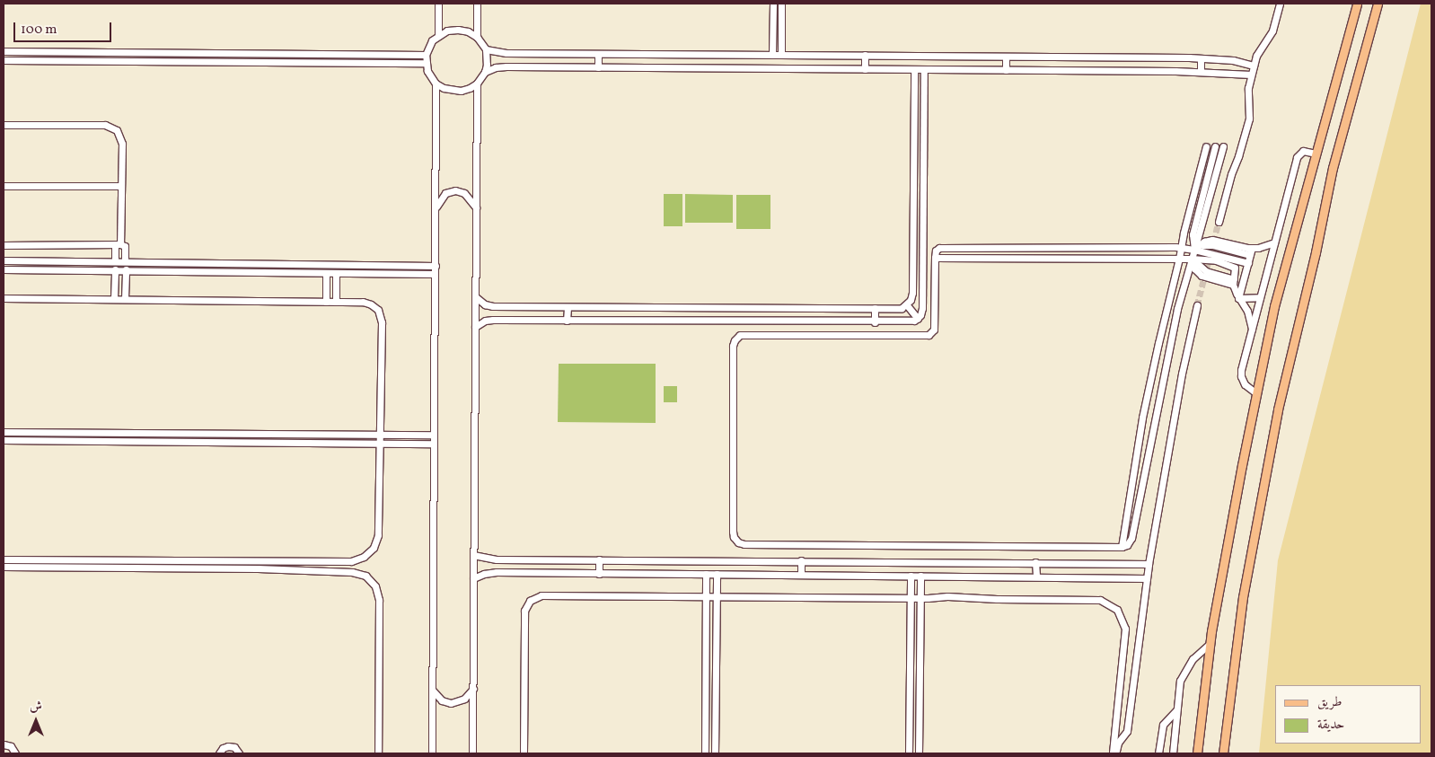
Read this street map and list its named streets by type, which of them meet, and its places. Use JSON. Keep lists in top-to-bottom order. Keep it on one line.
{"legend":["طريق","حديقة"],"scale_bar":"100 m","north":"top"}
